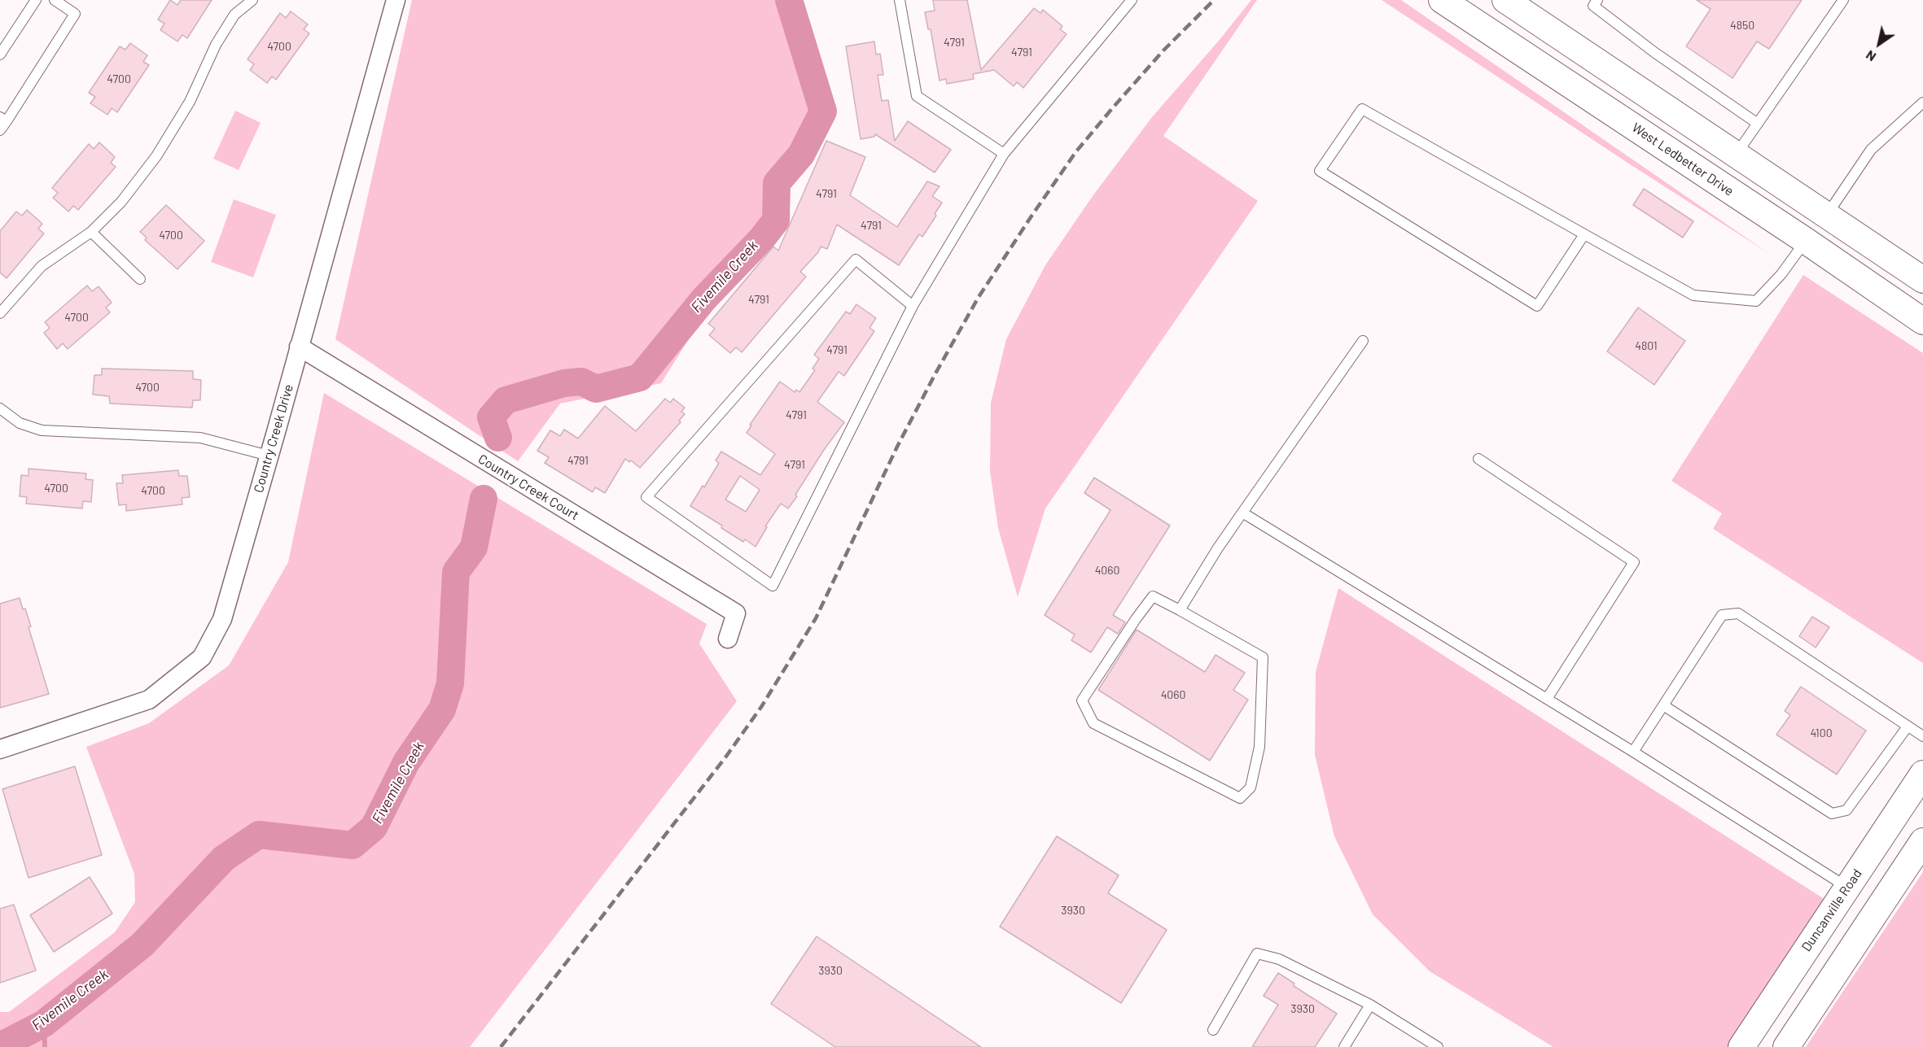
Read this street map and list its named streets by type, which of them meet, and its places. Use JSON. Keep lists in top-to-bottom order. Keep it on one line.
{"streets":{"main road":["West Ledbetter Drive","Duncanville Road"],"street":["Country Creek Drive","Country Creek Court"]},"crossings":[["Country Creek Drive","Country Creek Court"]],"water":["Fivemile Creek"],"house_numbers":["4850","4791","4700","4791","4700","4791","4791","4700","4791","4700","4801","4791","4700","4791","4791","4791","4700","4700","4060","4060","4100","3930","3930","3930"],"north":"bottom left"}
